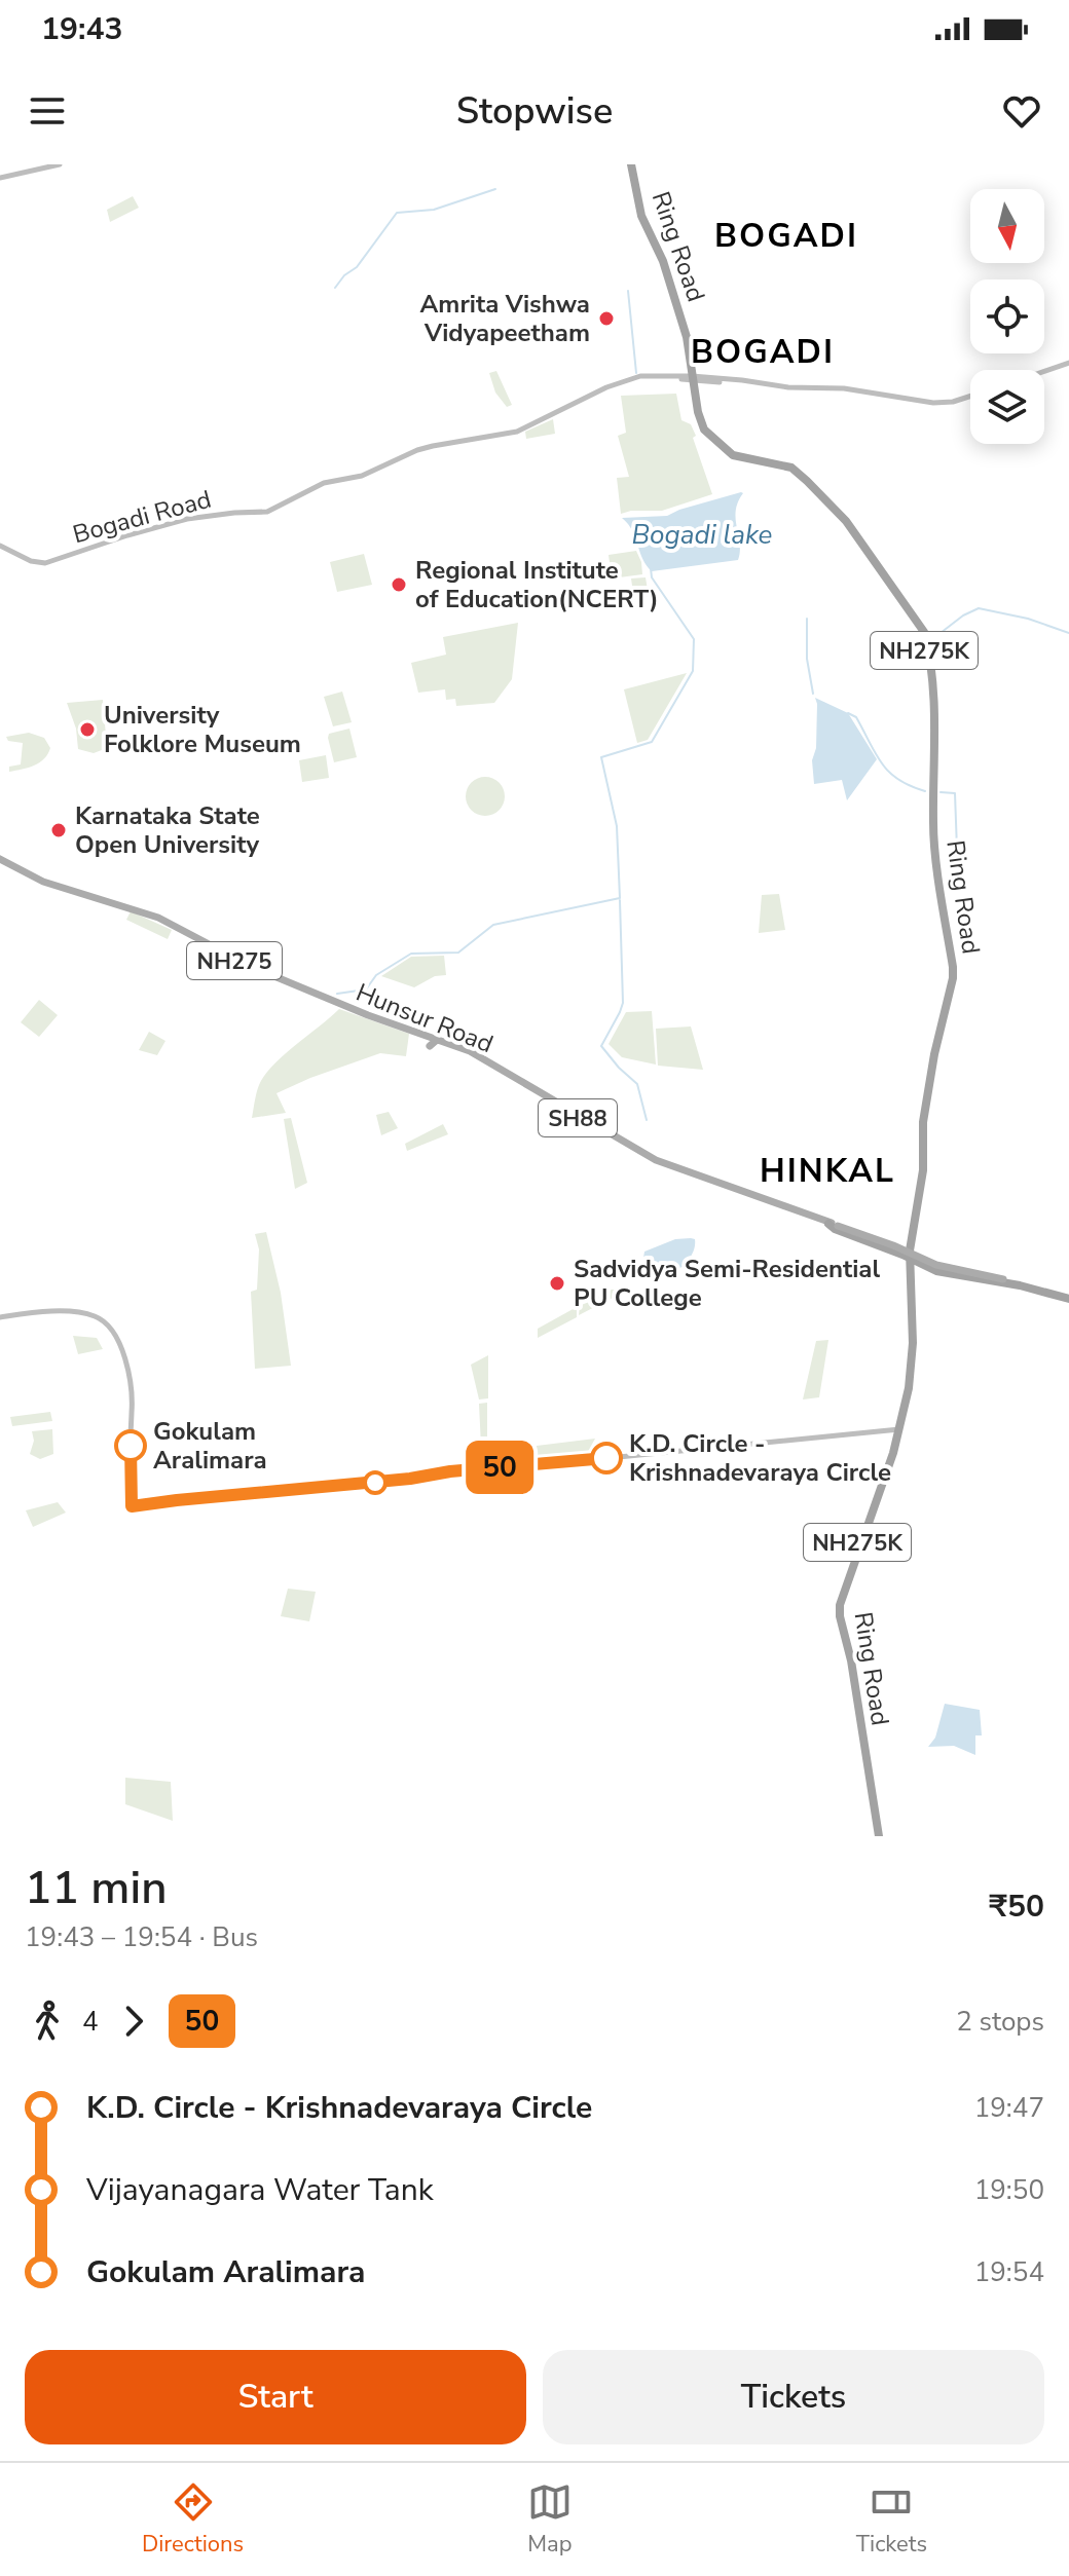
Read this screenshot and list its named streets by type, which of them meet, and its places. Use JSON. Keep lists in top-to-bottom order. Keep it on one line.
{"streets":{"highway":["Ring Road","NH275K"],"main road":["Bogadi Road","NH275","Hunsur Road"]},"crossings":[["Ring Road","Bogadi Road"]],"districts":["BOGADI","BOGADI","HINKAL"],"water":["Bogadi lake"],"places":["Amrita Vishwa Vidyapeetham","Regional Institute of Education(NCERT)","University Folklore Museum","Karnataka State Open University","Sadvidya Semi-Residential PU College","Gokulam Aralimara","K.D. Circle - Krishnadevaraya Circle"],"lines":["bus line 50"],"north":"bottom","page":{"status":"19:43","header":"Stopwise","on_map":"50","heading":["11 min","19:43 – 19:54 · Bus","₹50"],"legs":["4","50","2 stops"],"list":[{"name":"K.D. Circle - Krishnadevaraya Circle","value":"19:47"},{"name":"Vijayanagara Water Tank","value":"19:50"},{"name":"Gokulam Aralimara","value":"19:54"}],"buttons":["Start","Tickets"],"tabs":["Directions","Map","Tickets"]}}
